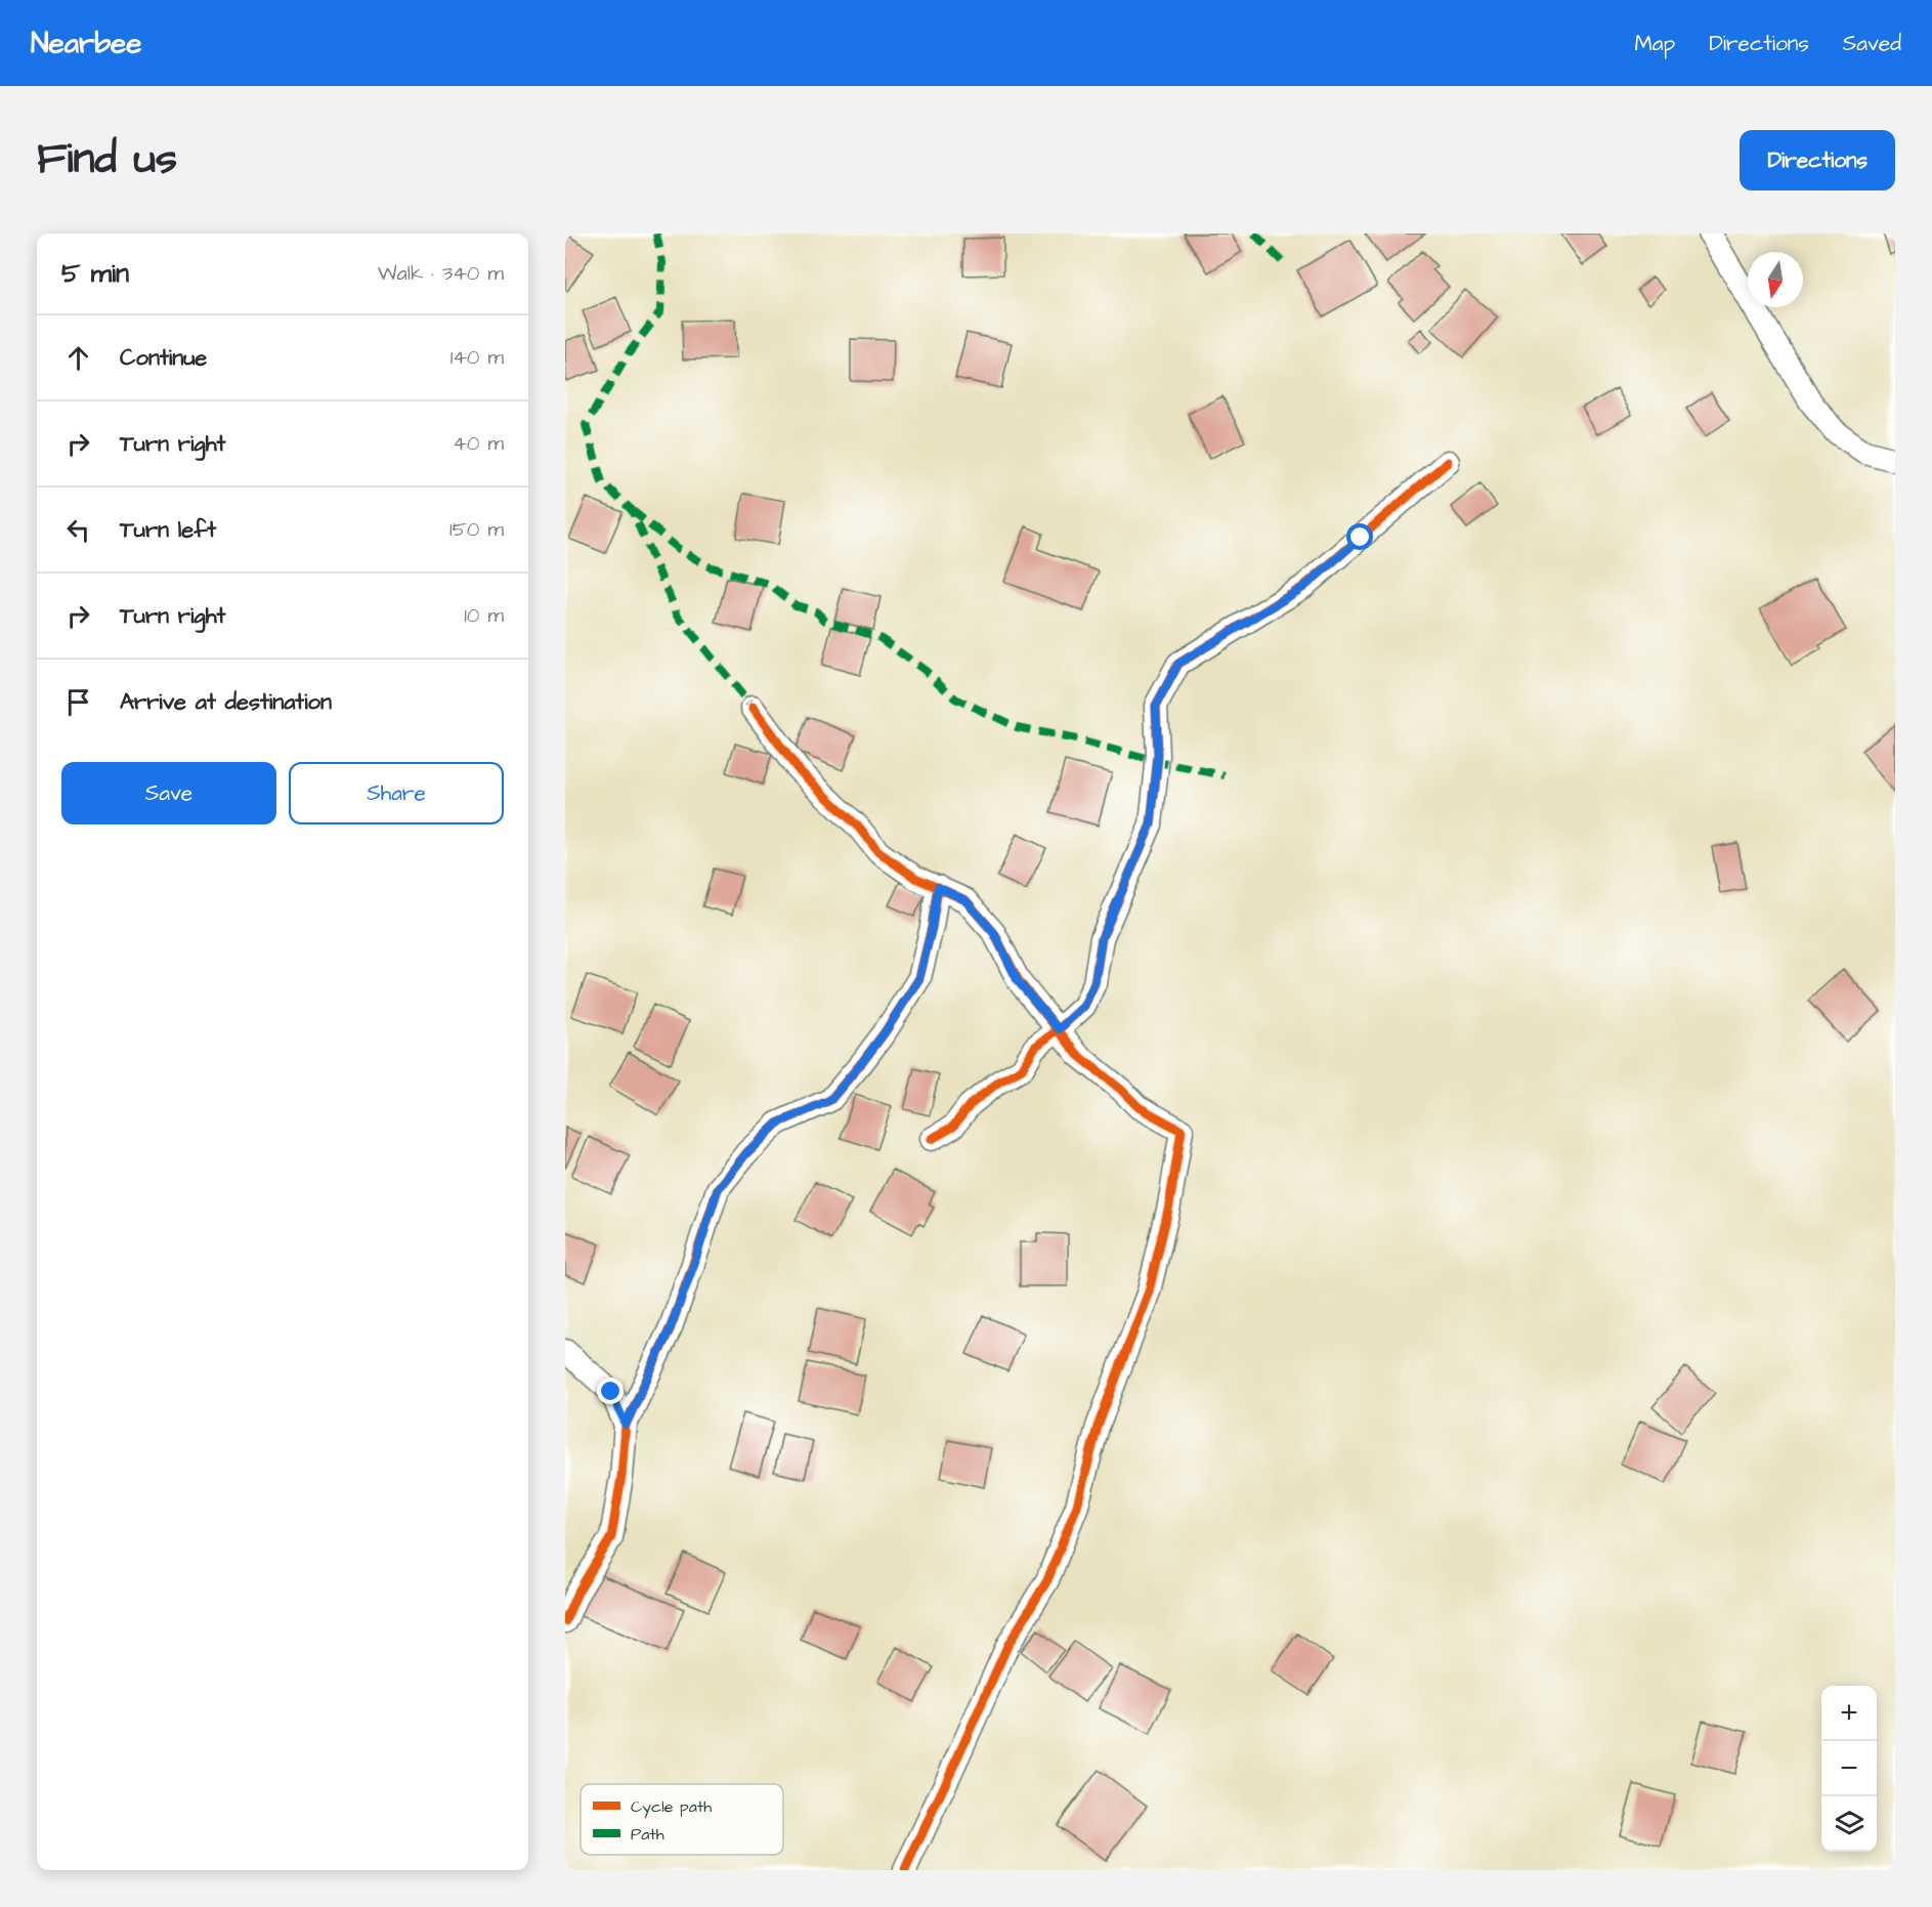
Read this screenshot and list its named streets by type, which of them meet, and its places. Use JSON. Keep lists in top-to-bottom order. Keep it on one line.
{"legend":["Cycle path","Path"],"north":"bottom","page":{"header":"Nearbee","nav":["Map","Directions","Saved"],"title":"Find us","buttons":["Directions",["Save","Share"]],"heading":["5 min","Walk · 340 m"],"list":[["Continue","140 m"],["Turn right","40 m"],["Turn left","150 m"],["Turn right","10 m"],"Arrive at destination"],"map_buttons":["+","−"]}}
